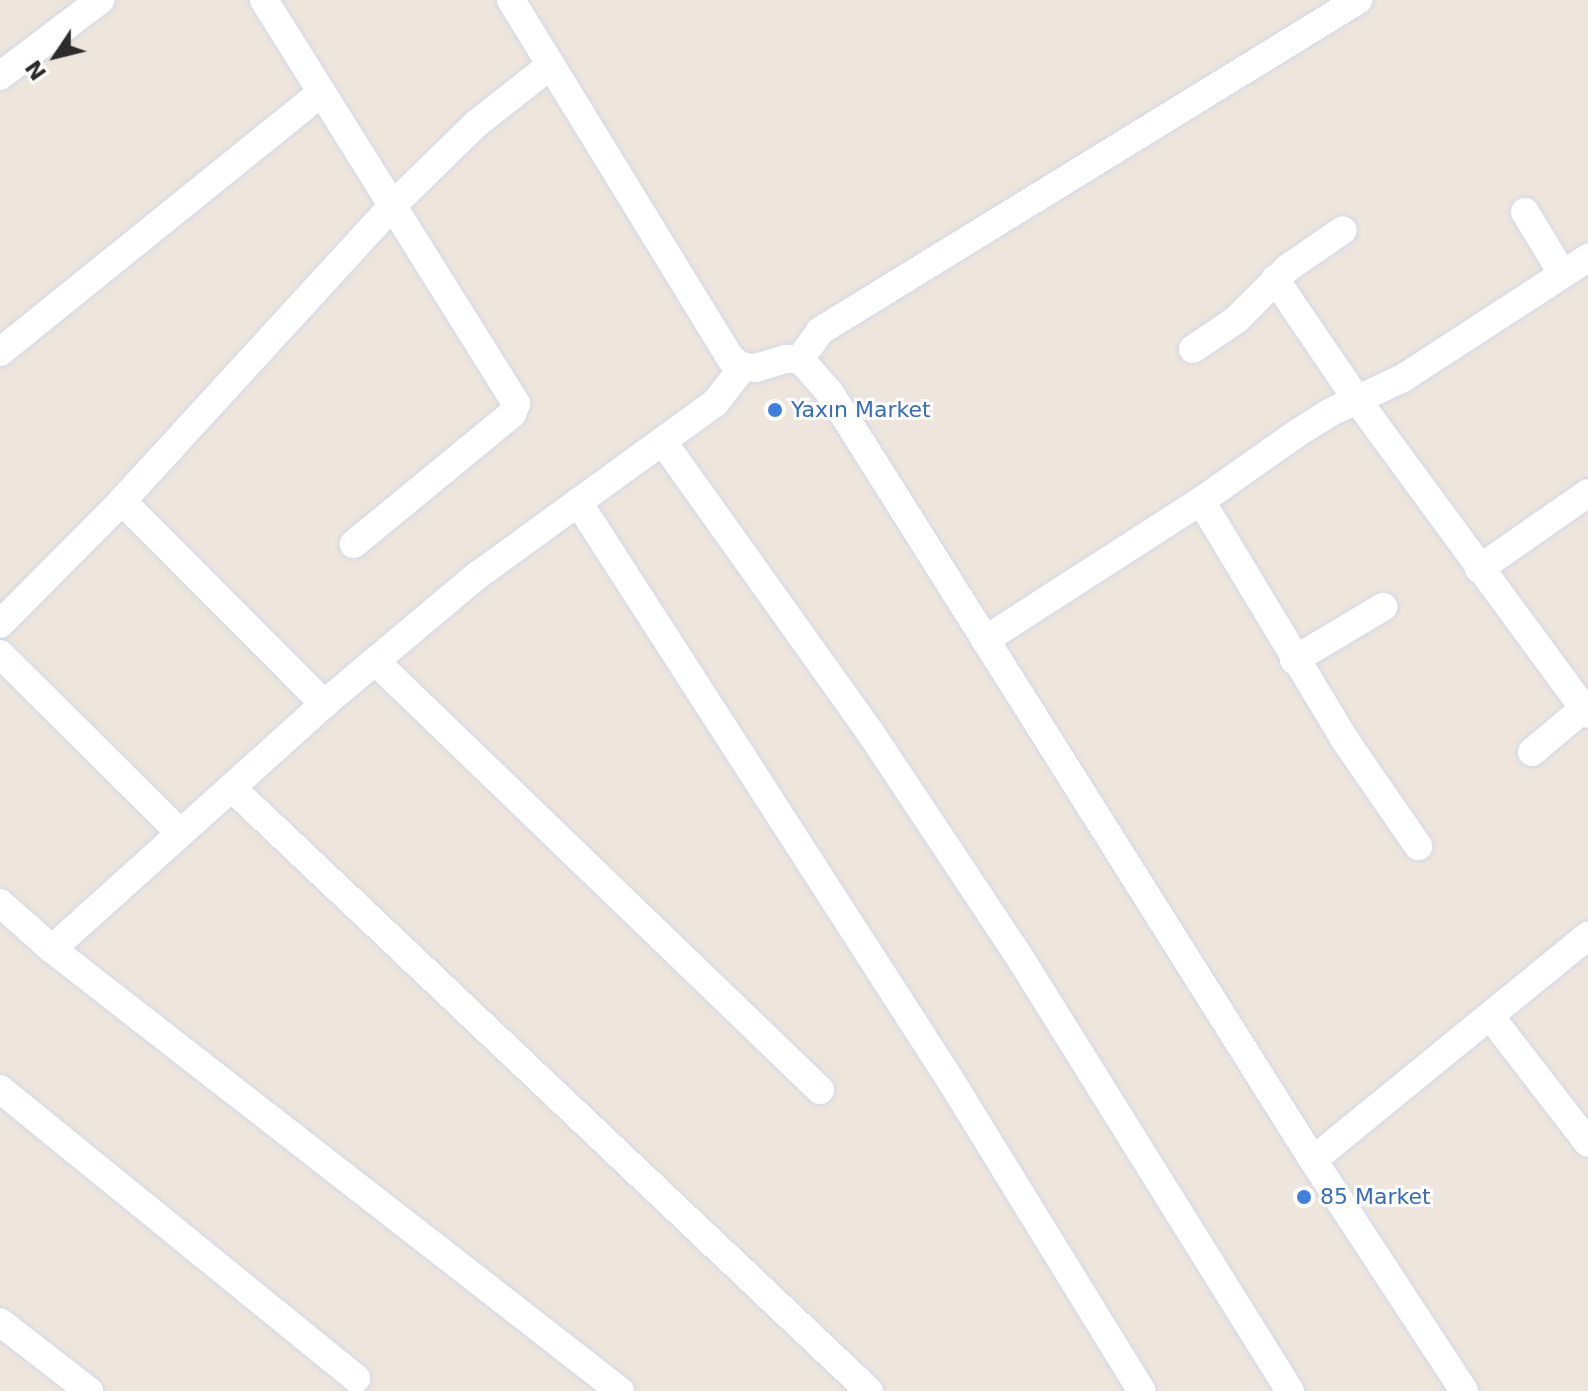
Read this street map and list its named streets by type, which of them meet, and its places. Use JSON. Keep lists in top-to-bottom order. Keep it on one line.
{"places":["Yaxın Market","85 Market"],"north":"bottom left"}
